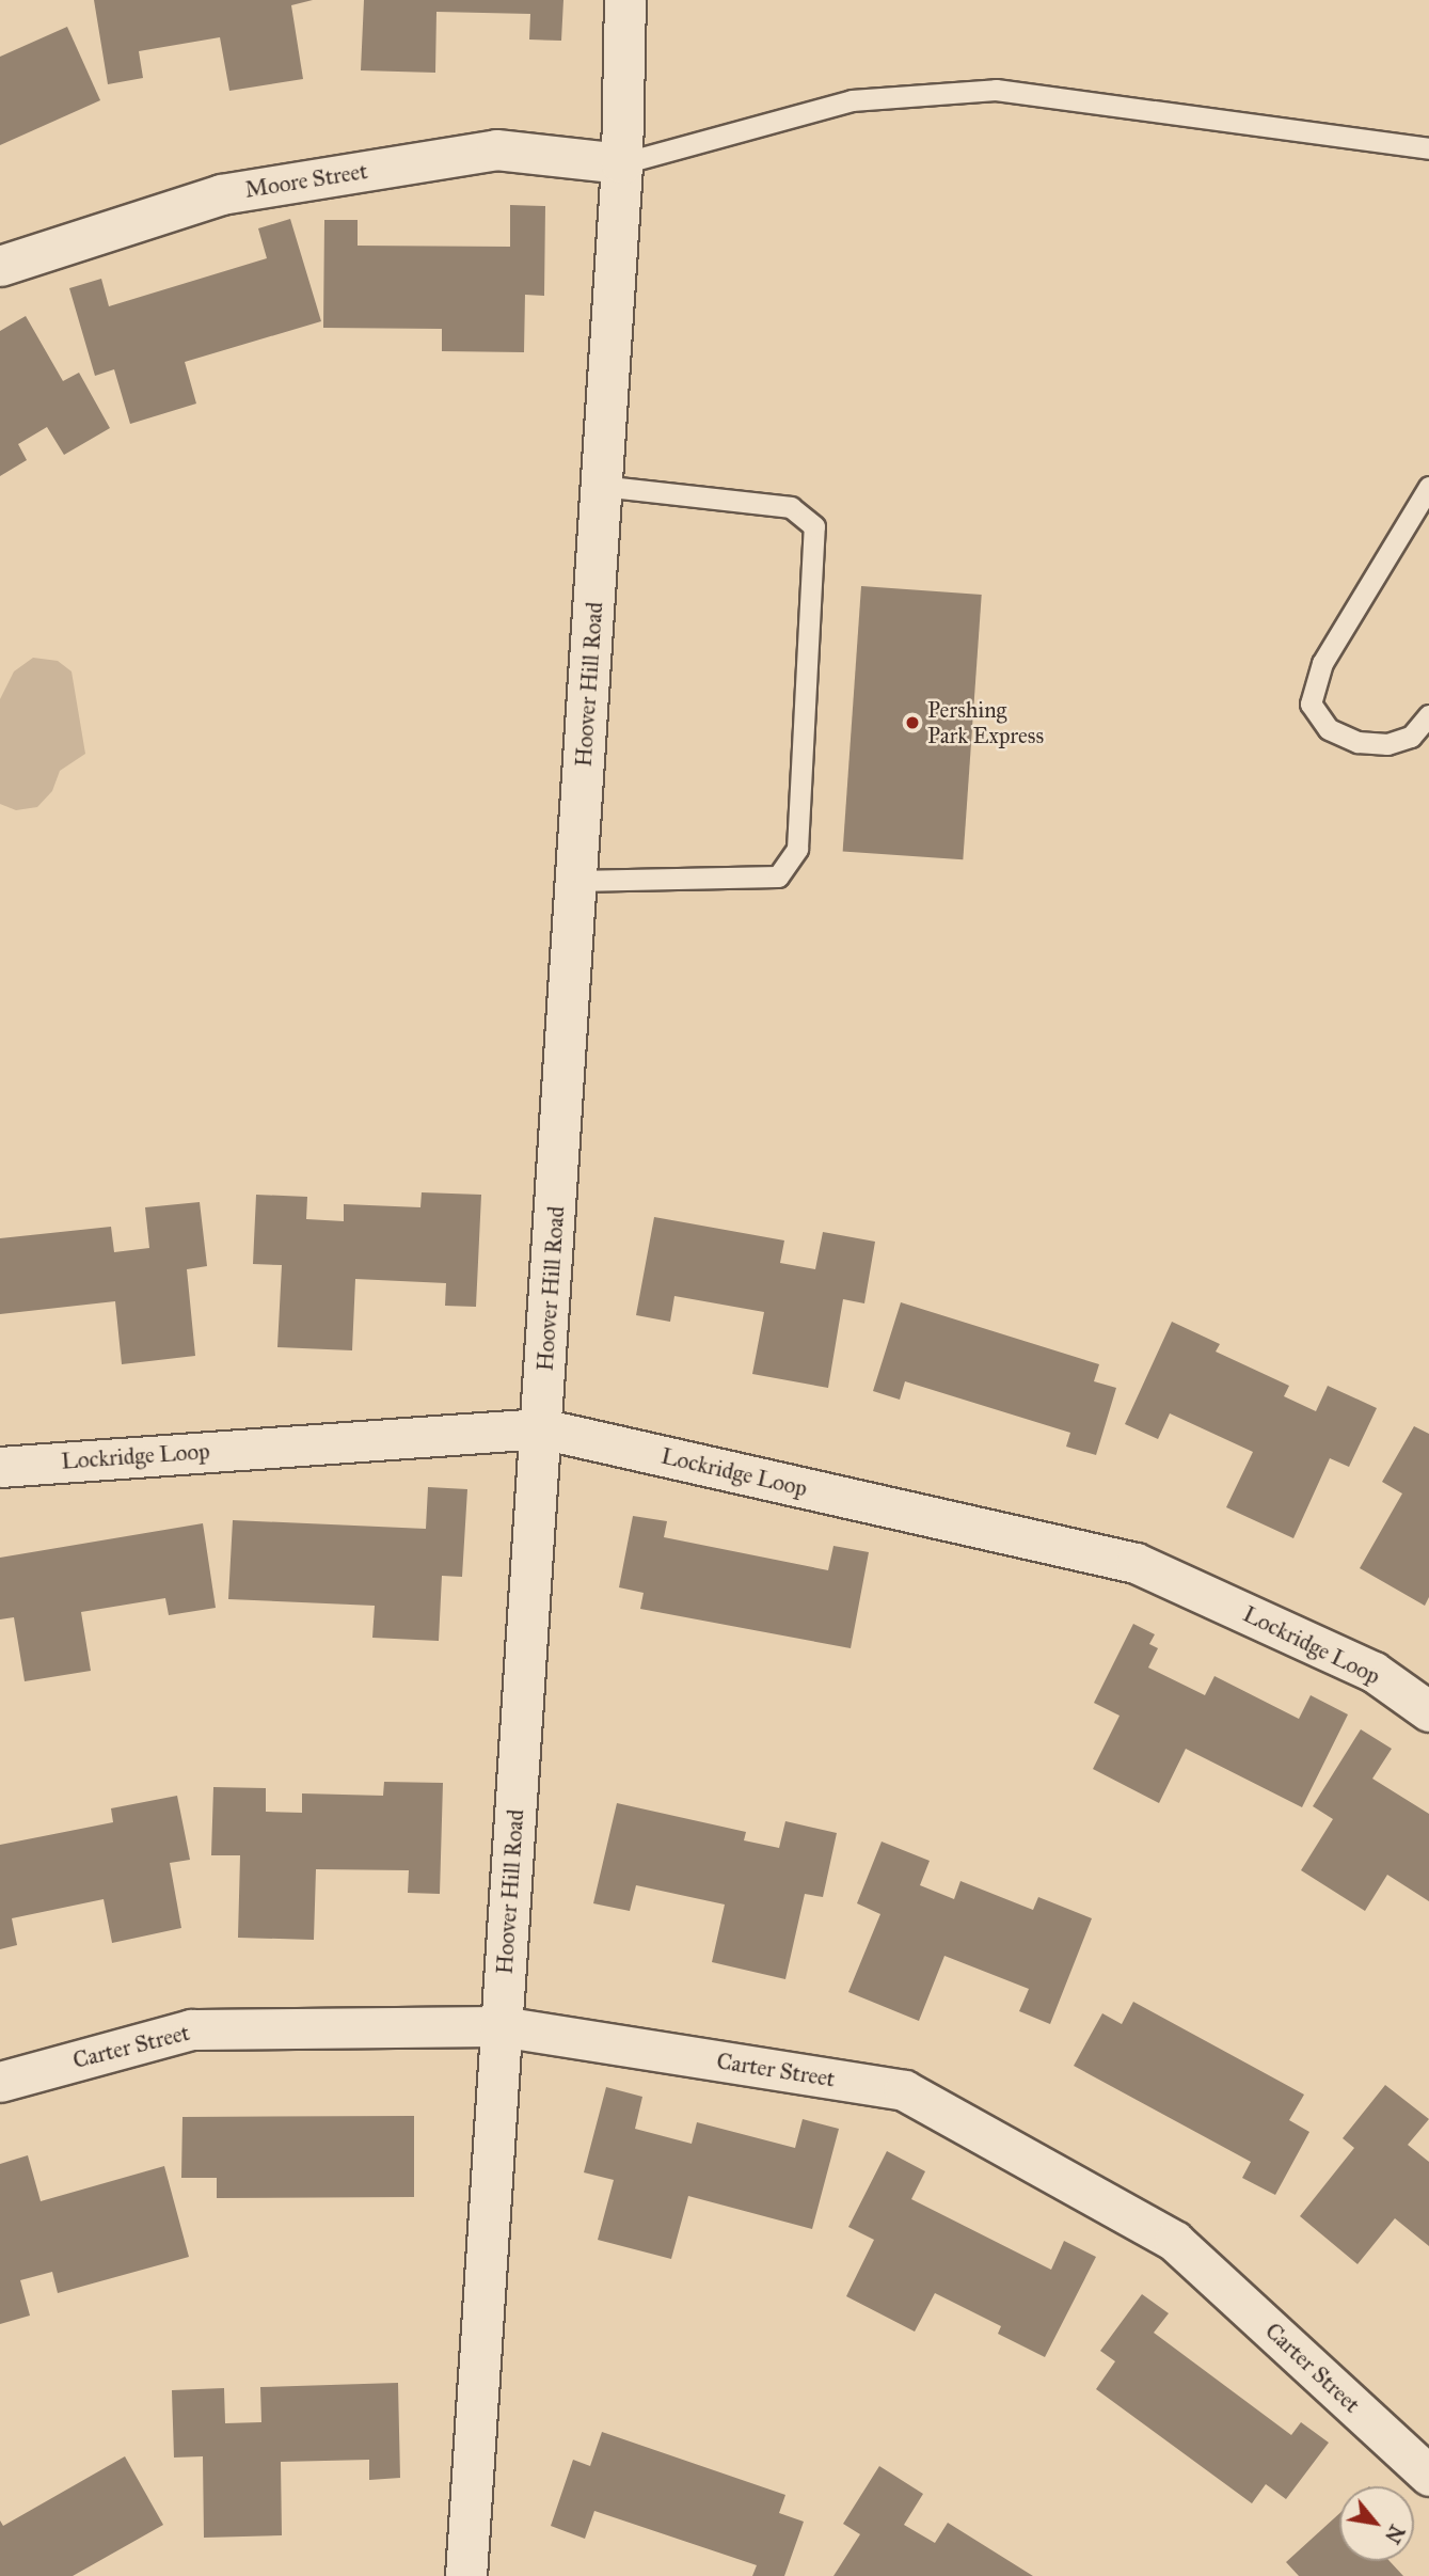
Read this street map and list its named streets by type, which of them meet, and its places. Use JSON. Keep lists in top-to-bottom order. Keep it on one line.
{"streets":{"street":["Moore Street","Hoover Hill Road","Lockridge Loop","Carter Street"]},"crossings":[["Moore Street","Hoover Hill Road"],["Hoover Hill Road","Lockridge Loop"],["Hoover Hill Road","Carter Street"]],"places":["Pershing Park Express"],"north":"bottom right"}
